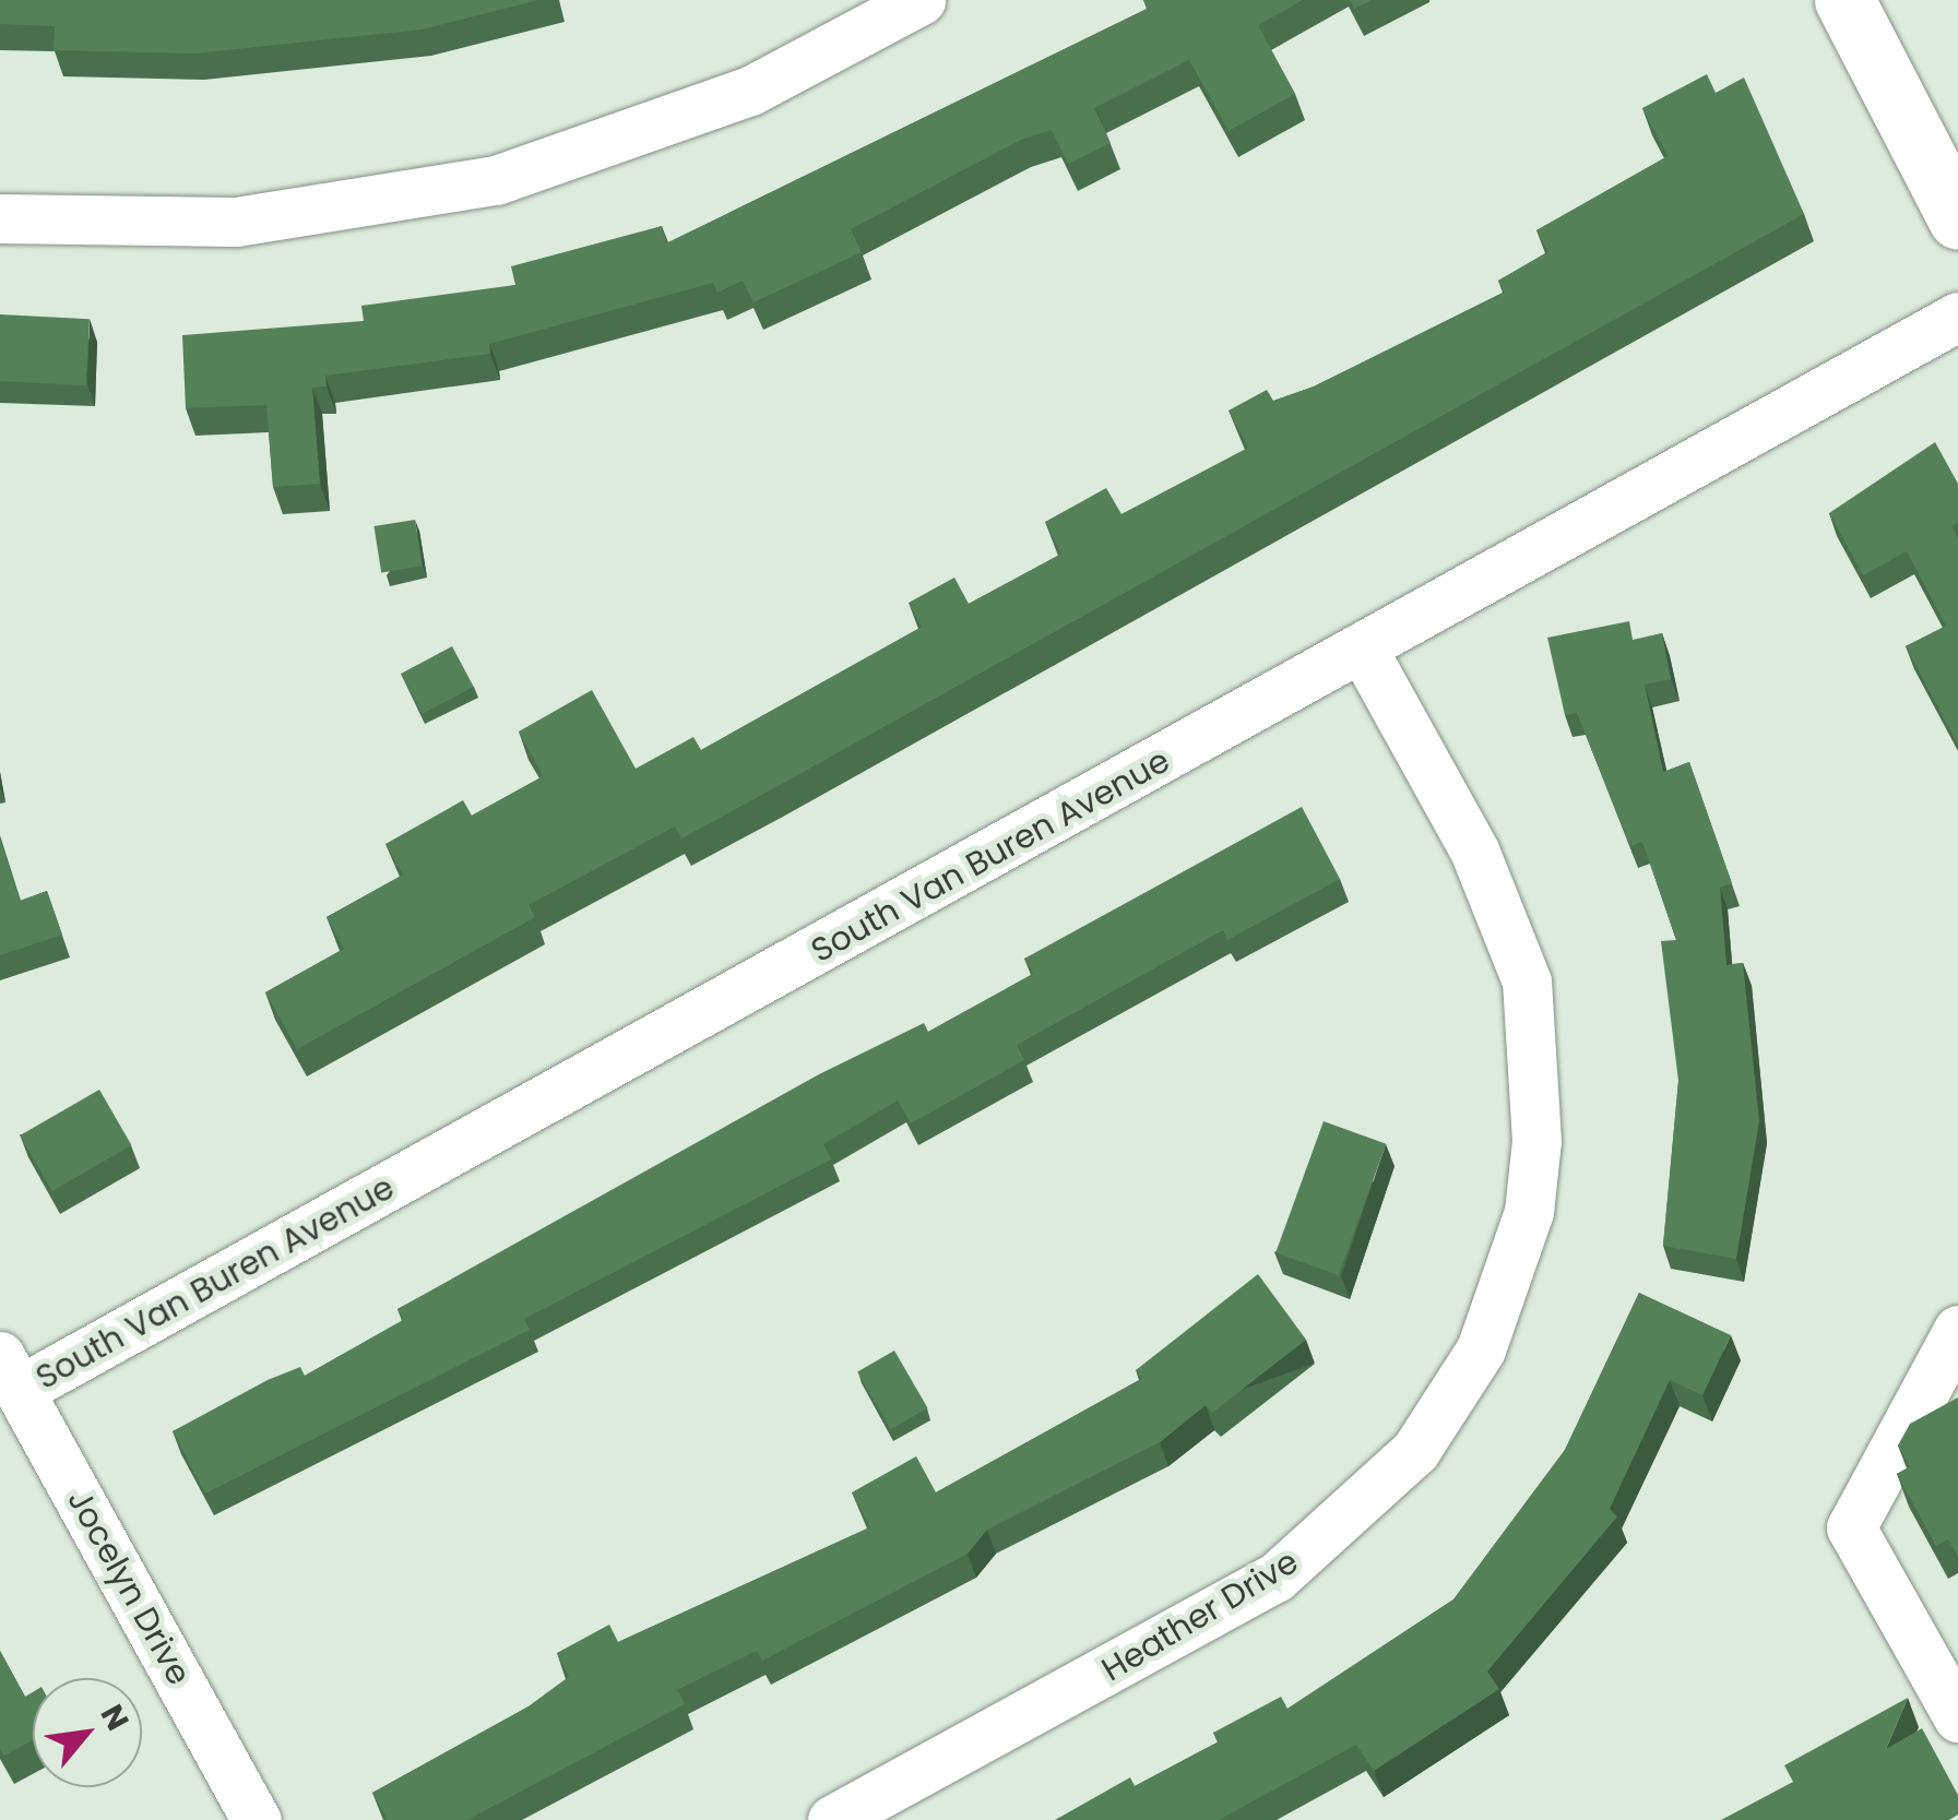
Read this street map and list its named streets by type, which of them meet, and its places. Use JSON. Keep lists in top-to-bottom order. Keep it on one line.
{"streets":{"street":["South Van Buren Avenue","Jocelyn Drive","Heather Drive"]},"crossings":[["South Van Buren Avenue","Jocelyn Drive"],["South Van Buren Avenue","Heather Drive"]],"north":"top right"}
